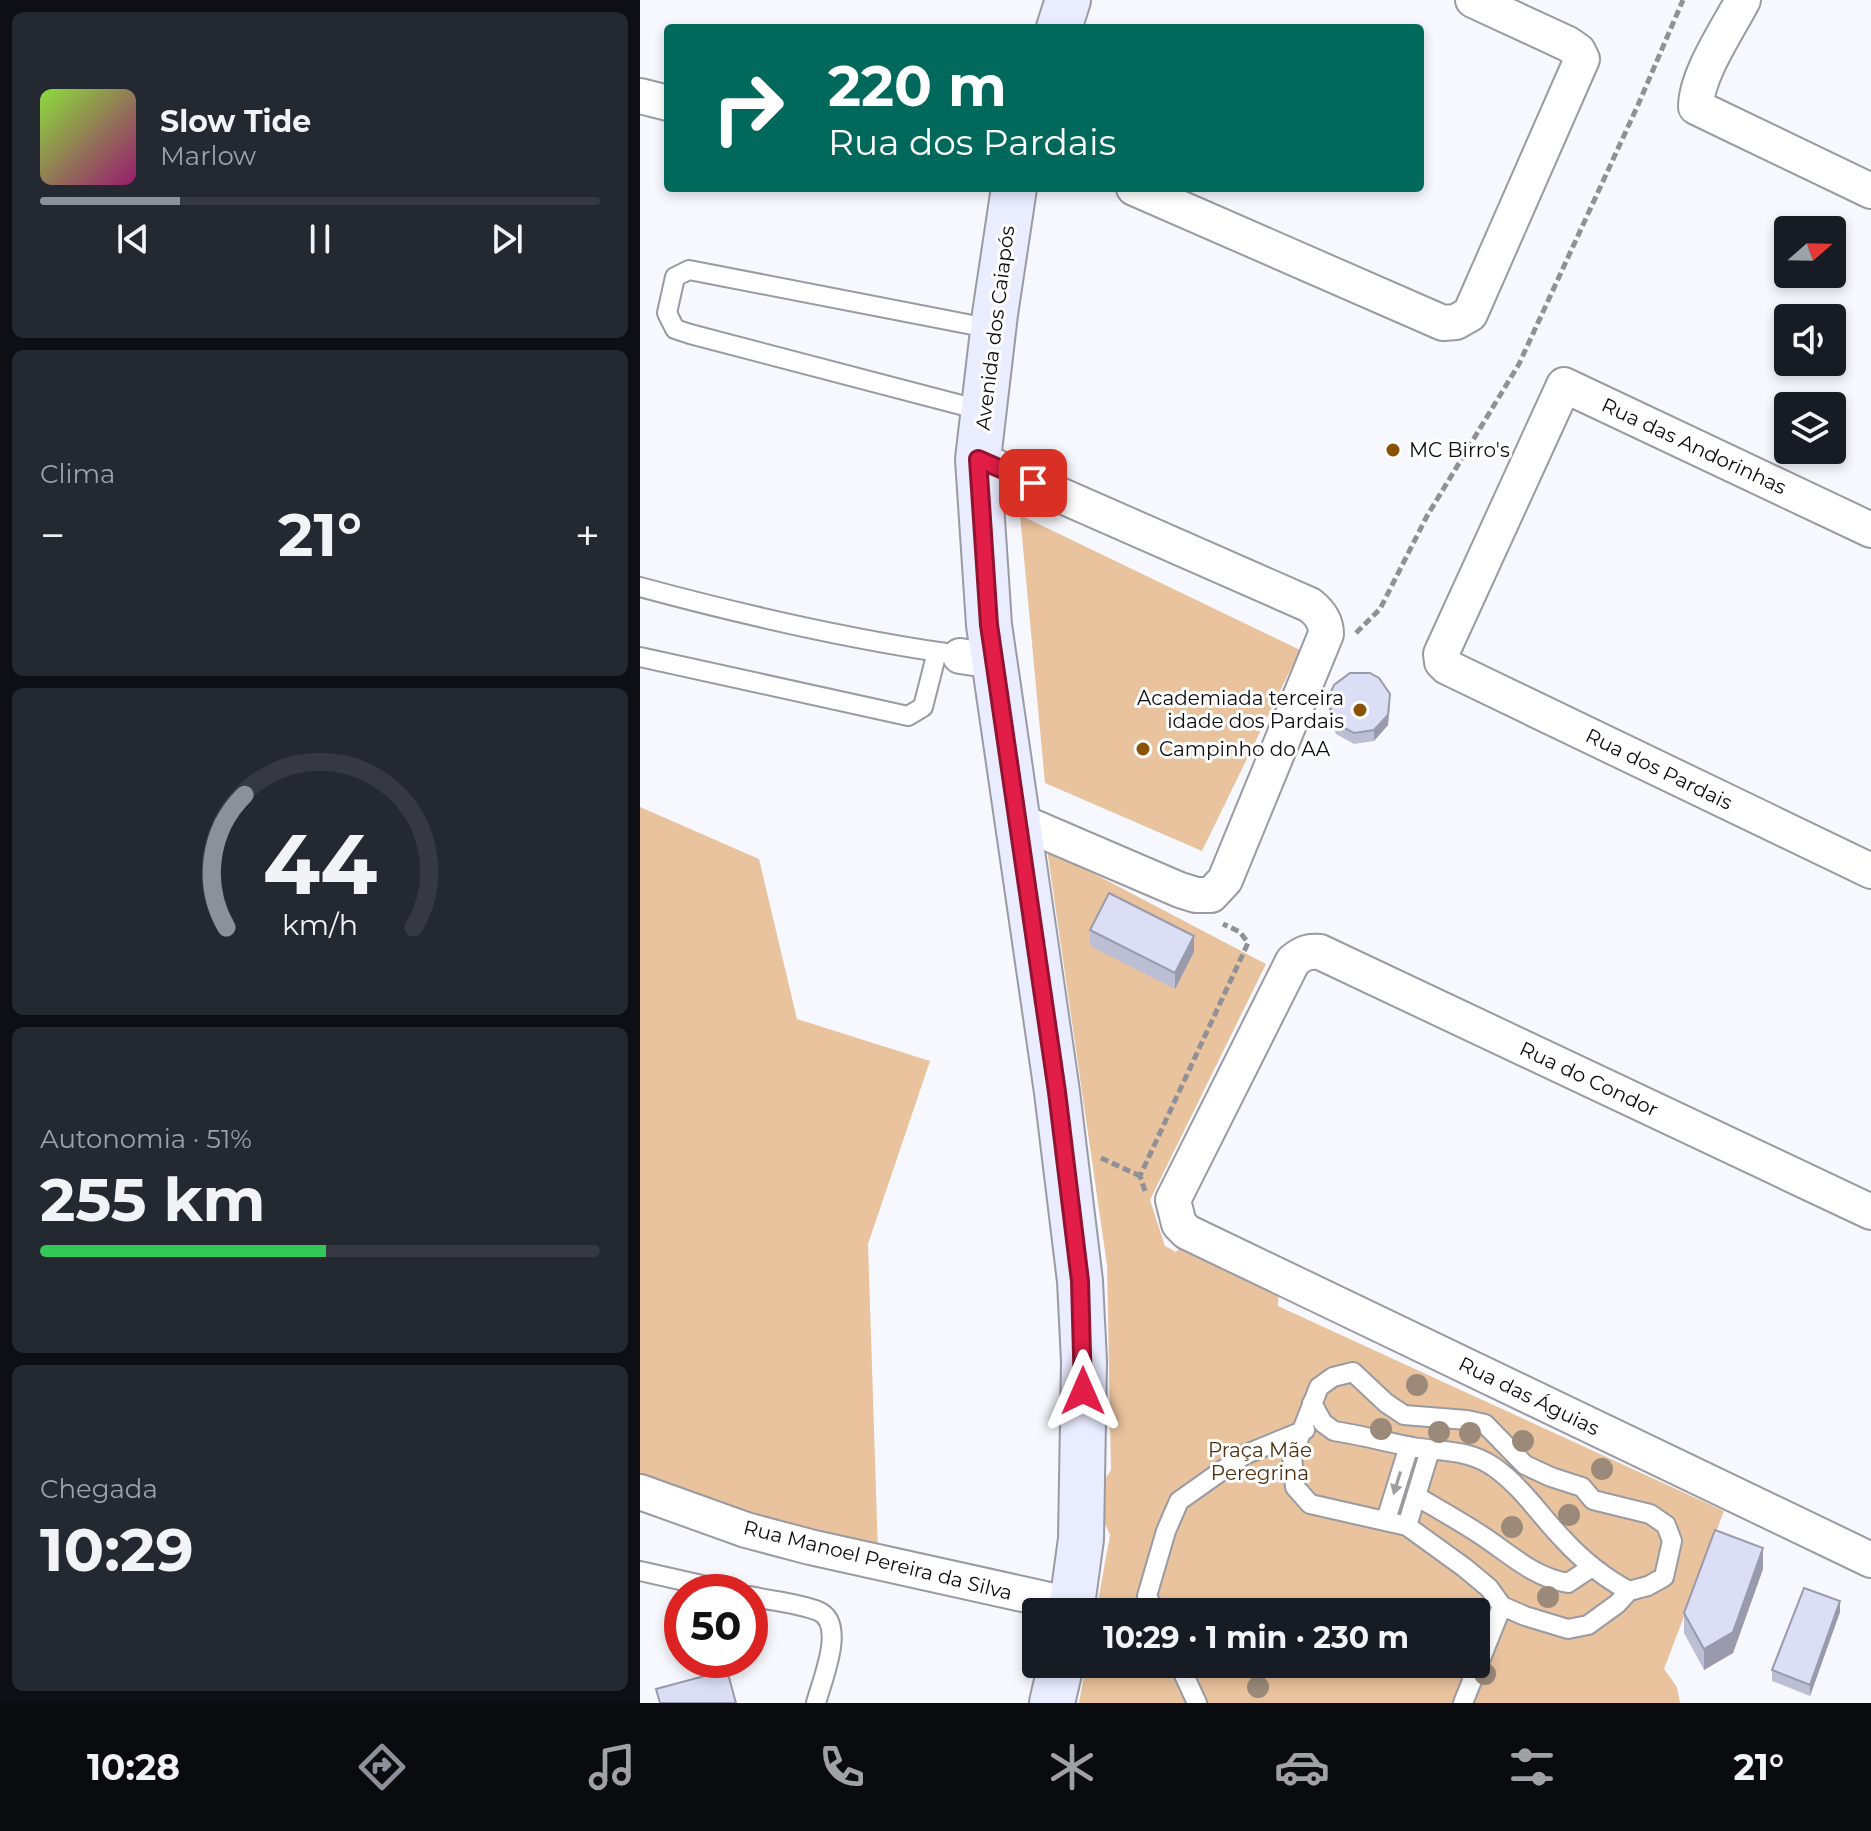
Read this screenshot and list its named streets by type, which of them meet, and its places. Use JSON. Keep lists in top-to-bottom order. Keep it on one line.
{"streets":{"main road":["Avenida dos Caiapós"],"street":["Rua das Andorinhas","Rua dos Pardais","Rua do Condor","Rua das Águias","Rua Manoel Pereira da Silva"]},"crossings":[["Rua das Andorinhas","Rua dos Pardais"],["Rua do Condor","Rua das Águias"]],"parks":["Praça Mãe Peregrina"],"places":["MC Birro's","Academiada terceira idade dos Pardais","Campinho do AA"],"north":"right","page":{"turn":["220 m","Rua dos Pardais"],"song":["Slow Tide","Marlow"],"tile":["Clima",["Autonomia · 51%","255 km"],["Chegada","10:29"]],"heat":["−","21°","+"],"limit":"50","trip":"10:29 · 1 min · 230 m","tabs":["10:28","21°"],"gauge":["44","km/h"]}}
